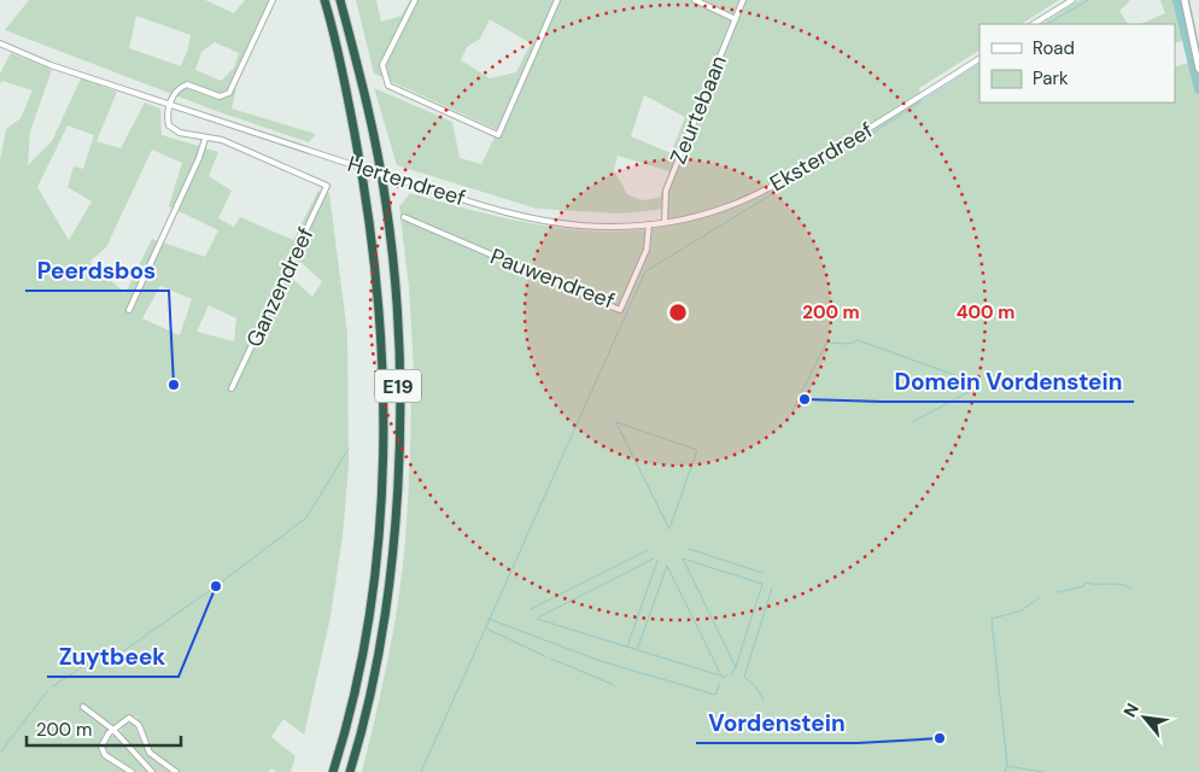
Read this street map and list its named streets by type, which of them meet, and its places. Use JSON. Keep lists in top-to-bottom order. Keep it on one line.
{"streets":{"highway":["E19"],"street":["Zeurtebaan","Eksterdreef","Hertendreef","Pauwendreef","Ganzendreef"]},"crossings":[["Zeurtebaan","Eksterdreef"],["Eksterdreef","Hertendreef"],["Eksterdreef","Pauwendreef"],["Hertendreef","Pauwendreef"],["Hertendreef","Ganzendreef"]],"places":["Peerdsbos","Domein Vordenstein","Zuytbeek","Vordenstein"],"legend":["Road","Park"],"scale_bar":"200 m","north":"top left","rings":["200 m","400 m"]}
